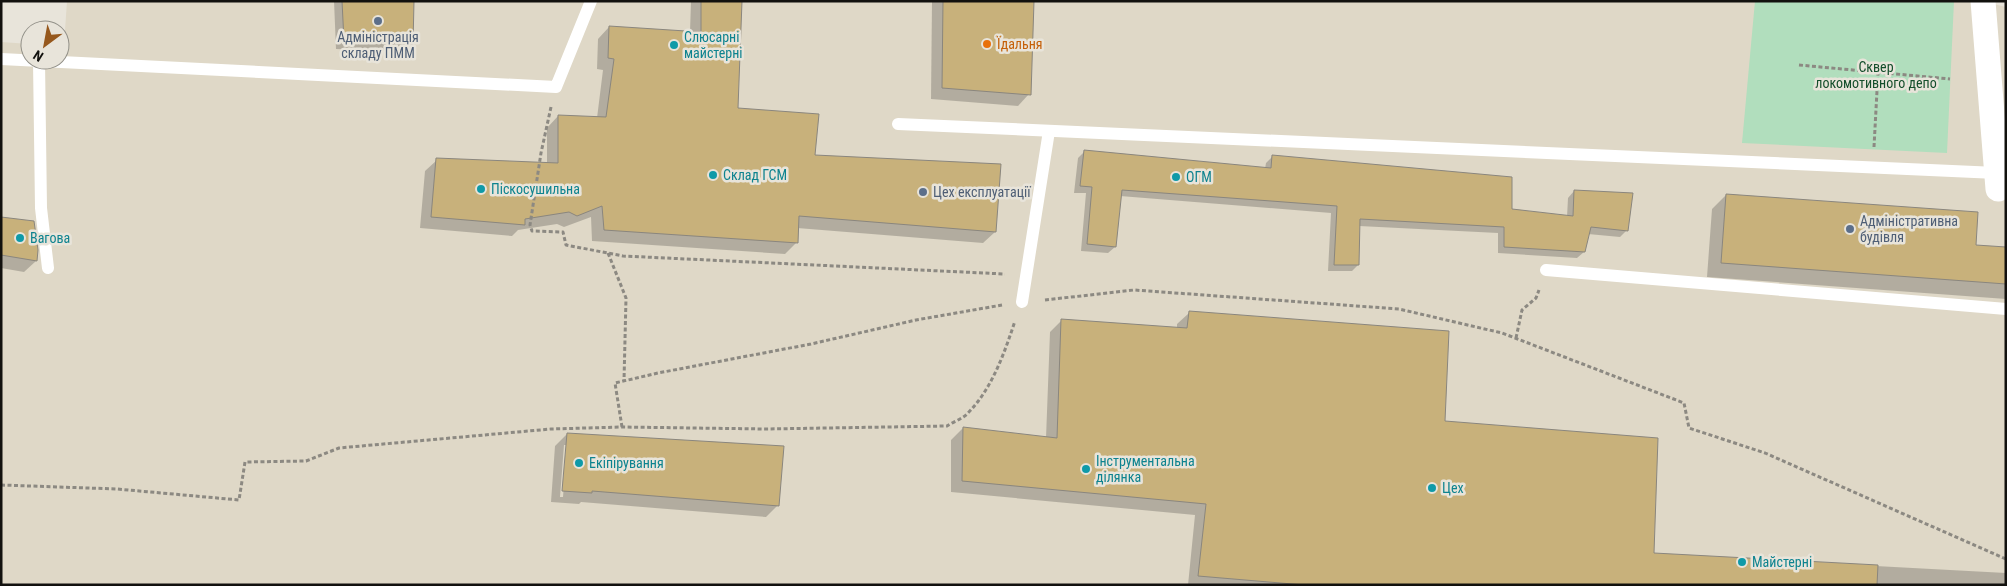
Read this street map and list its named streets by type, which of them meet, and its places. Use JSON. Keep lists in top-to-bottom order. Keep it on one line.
{"parks":["Сквер локомотивного депо"],"places":["Адміністрація складу ПММ","Їдальня","Слюсарні майстерні","Склад ГСМ","ОГМ","Піскосушильна","Цех експлуатації","Адміністративна будівля","Вагова","Екіпірування","Інструментальна ділянка","Цех","Майстерні"],"north":"bottom left"}
